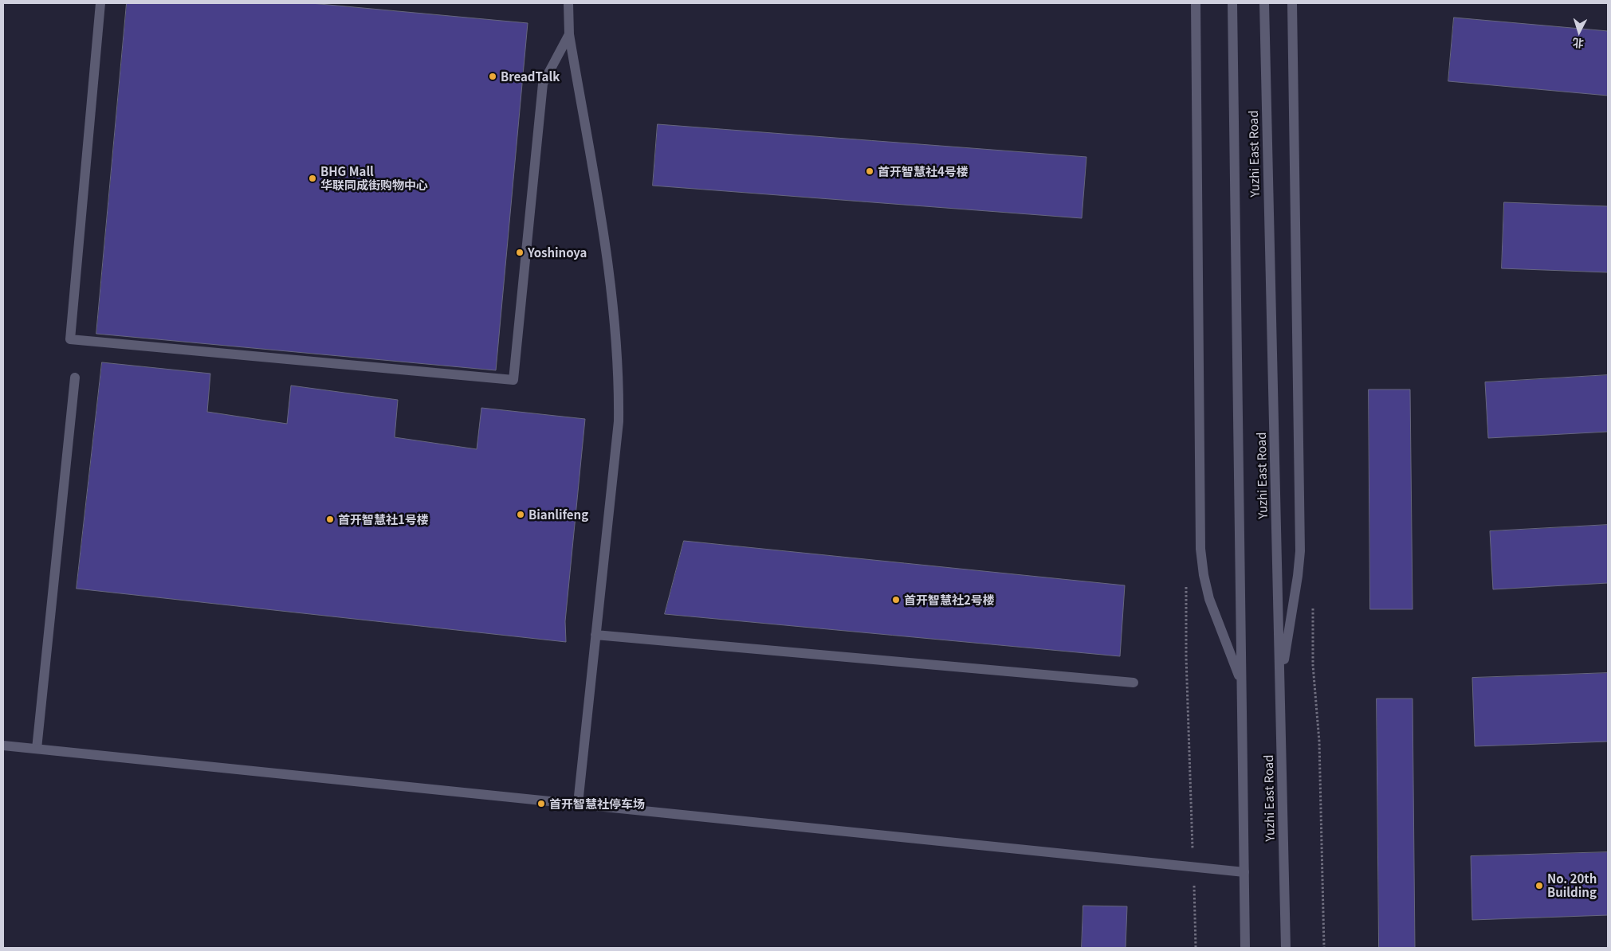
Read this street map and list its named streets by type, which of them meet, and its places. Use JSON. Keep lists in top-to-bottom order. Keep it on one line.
{"streets":{"main road":["Yuzhi East Road"]},"places":["BreadTalk","首开智慧社4号楼","BHG Mall 华联同成街购物中心","Yoshinoya","Bianlifeng","首开智慧社1号楼","首开智慧社2号楼","首开智慧社停车场","No. 20th Building"],"north":"bottom"}
